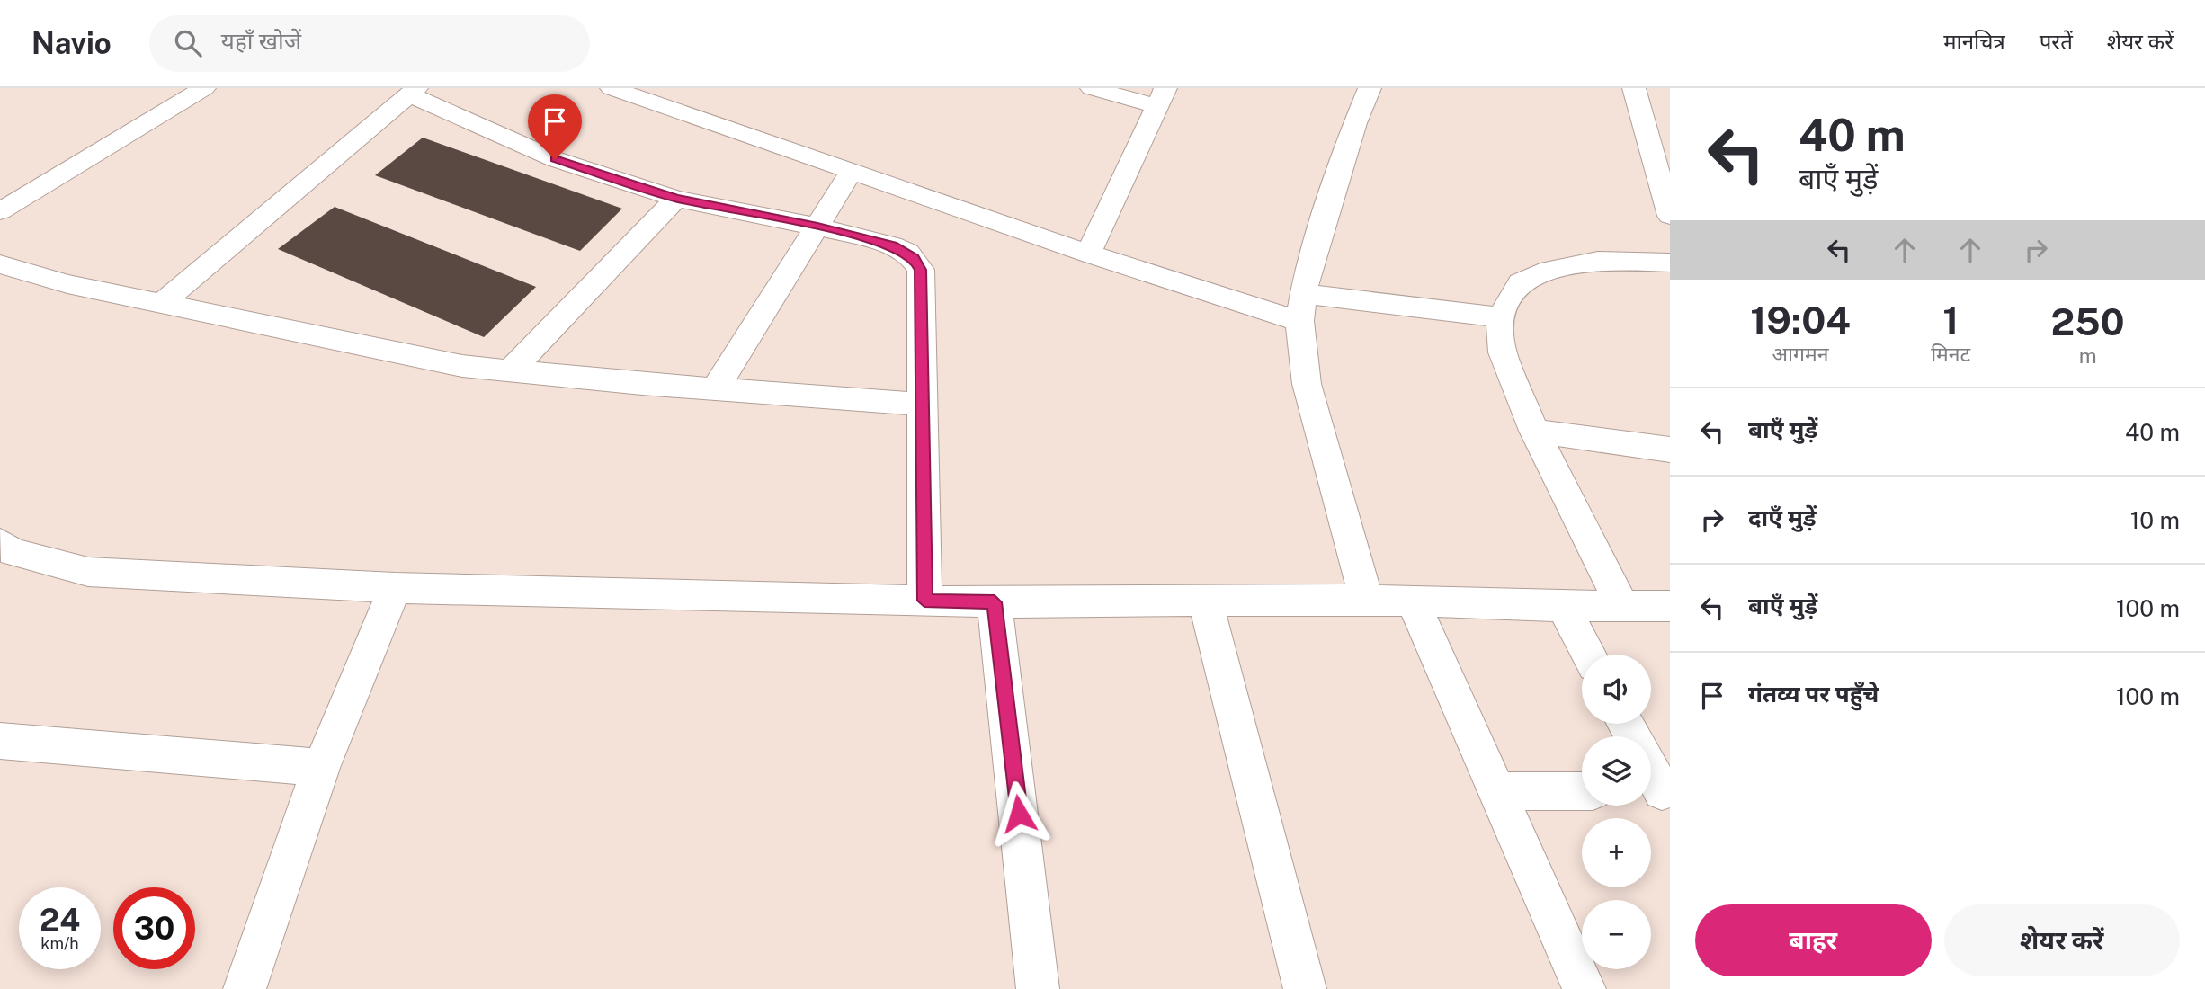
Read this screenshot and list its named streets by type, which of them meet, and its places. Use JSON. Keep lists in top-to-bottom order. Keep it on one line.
{"page":{"header":"Navio","search":"यहाँ खोजें","nav":["मानचित्र","परतें","शेयर करें"],"turn":["40 m","बाएँ मुड़ें"],"eta":["19:04","आगमन","1","मिनट","250","m"],"list":[{"name":"बाएँ मुड़ें","value":"40 m"},{"name":"दाएँ मुड़ें","value":"10 m"},{"name":"बाएँ मुड़ें","value":"100 m"},{"name":"गंतव्य पर पहुँचे","value":"100 m"}],"map_buttons":["+","−"],"speed":"24 km/h","limit":"30","buttons":["बाहर","शेयर करें"]}}
